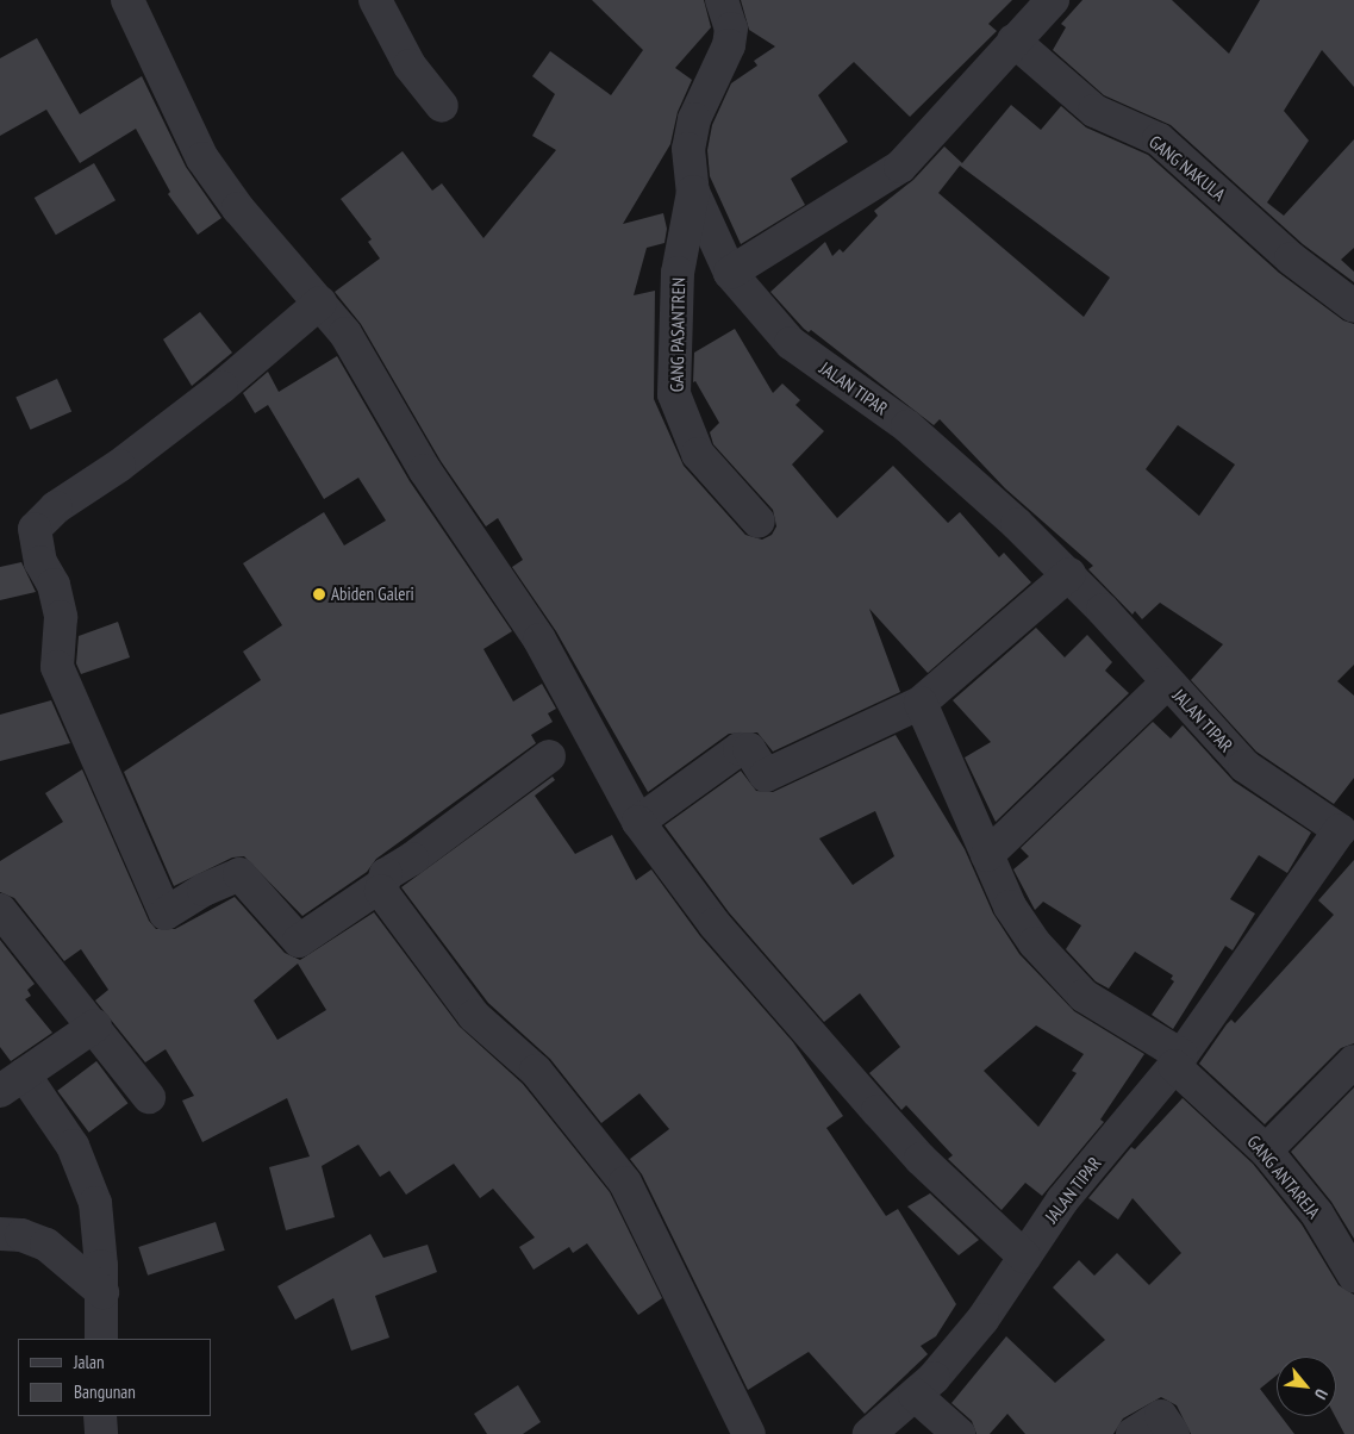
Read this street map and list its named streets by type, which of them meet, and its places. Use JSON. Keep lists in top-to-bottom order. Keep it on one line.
{"streets":{"street":["GANG NAKULA","GANG PASANTREN","JALAN TIPAR","GANG ANTAREJA"]},"crossings":[["GANG PASANTREN","JALAN TIPAR"],["JALAN TIPAR","GANG ANTAREJA"]],"places":["Abiden Galeri"],"legend":["Jalan","Bangunan"],"north":"bottom right"}
